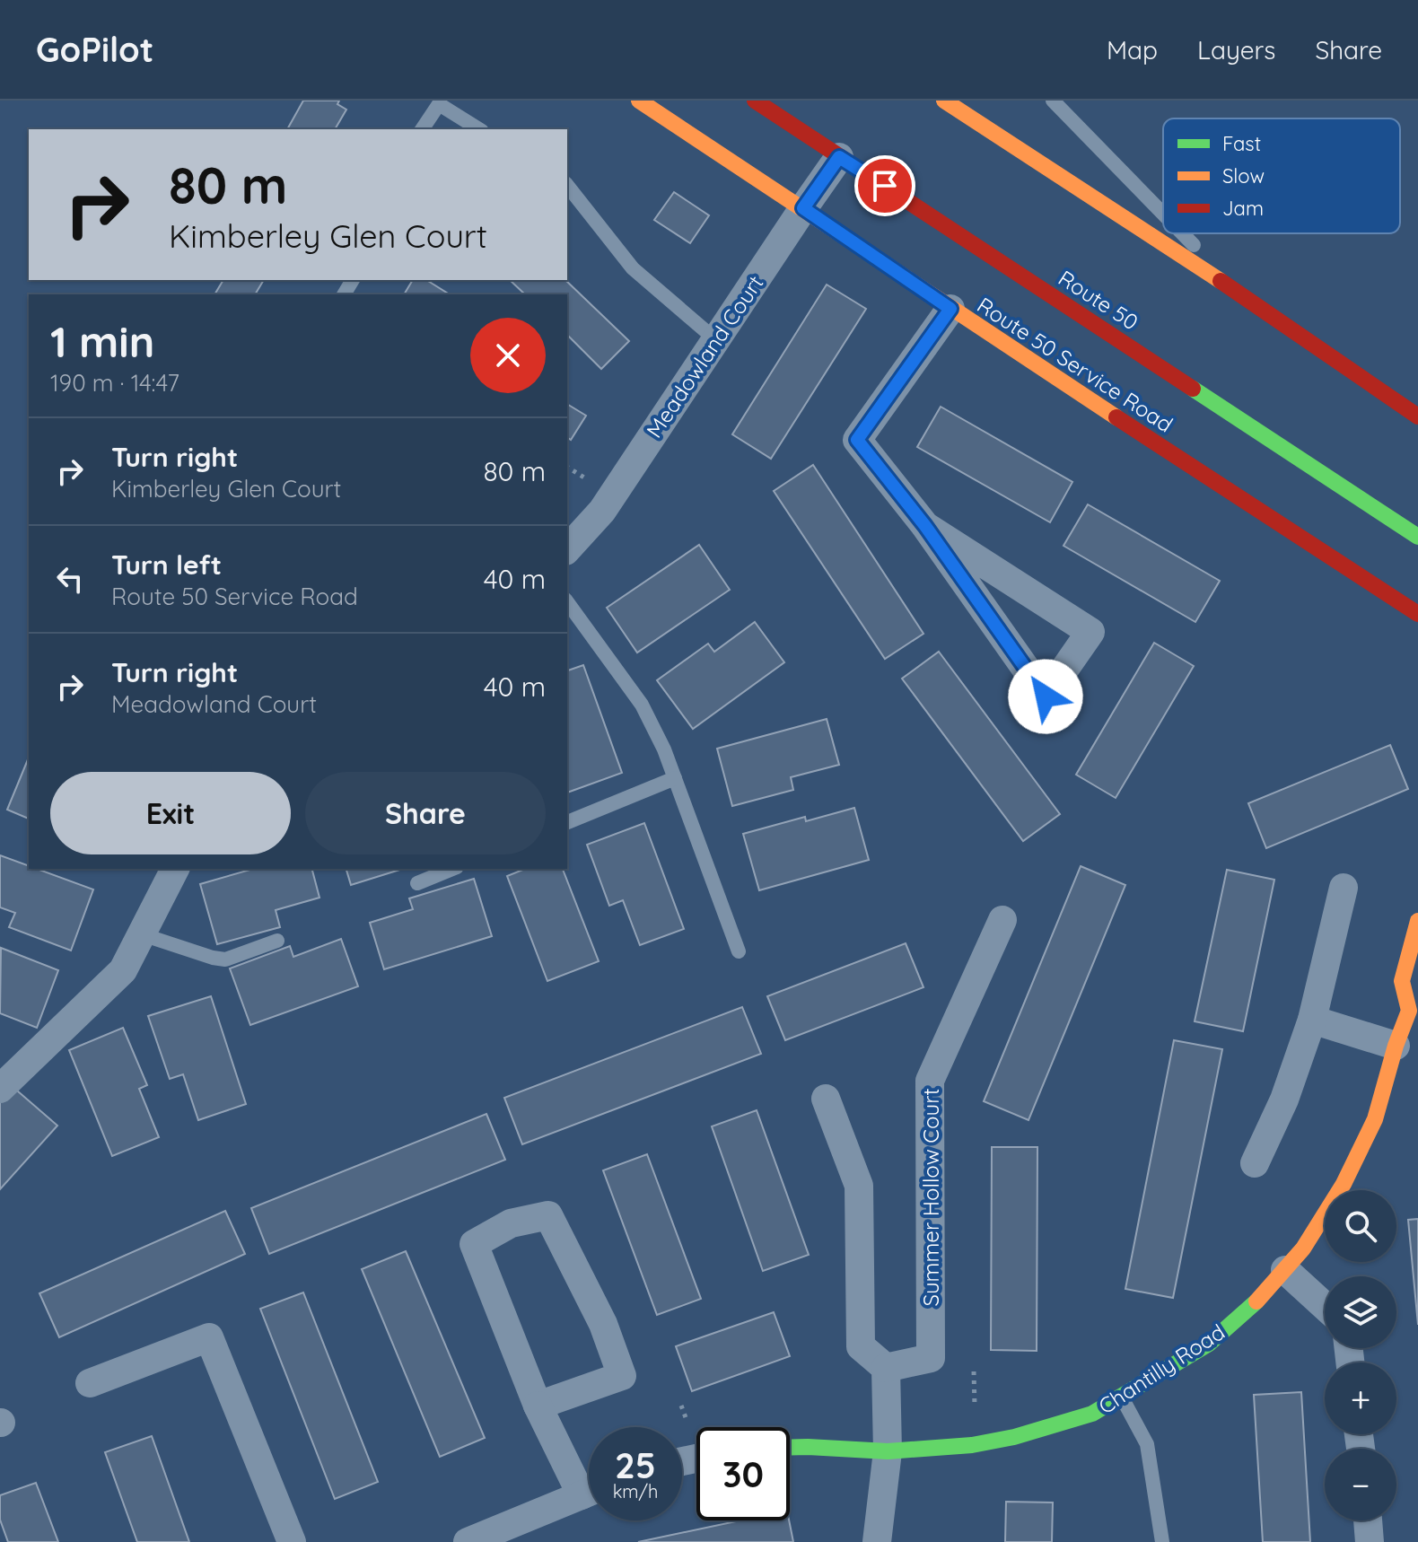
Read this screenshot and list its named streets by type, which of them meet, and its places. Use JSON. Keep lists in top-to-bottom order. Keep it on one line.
{"streets":{"main road":["Route 50","Route 50 Service Road","Chantilly Road"],"street":["Meadowland Court","Summer Hollow Court"]},"crossings":[["Route 50","Meadowland Court"],["Meadowland Court","Route 50 Service Road"]],"legend":["Fast","Slow","Jam"],"page":{"header":"GoPilot","nav":["Map","Layers","Share"],"turn":["80 m","Kimberley Glen Court"],"heading":["1 min","190 m · 14:47"],"list":[{"name":"Turn right","note":"Kimberley Glen Court","value":"80 m"},{"name":"Turn left","note":"Route 50 Service Road","value":"40 m"},{"name":"Turn right","note":"Meadowland Court","value":"40 m"}],"buttons":["Exit","Share"],"map_buttons":["+","−"],"speed":"25 km/h","limit":"30"}}
